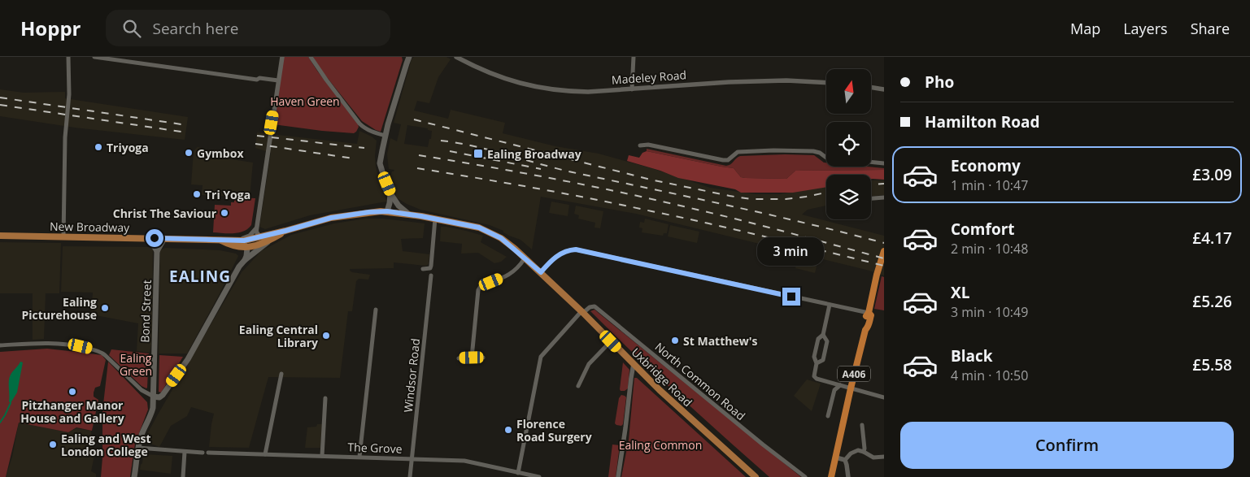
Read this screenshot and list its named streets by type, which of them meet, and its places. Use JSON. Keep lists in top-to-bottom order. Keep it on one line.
{"streets":{"highway":["A406"],"main road":["New Broadway","Bond Street","Uxbridge Road"],"street":["Madeley Road","Windsor Road","North Common Road","The Grove"]},"crossings":[["New Broadway","Bond Street"],["New Broadway","Uxbridge Road"],["Bond Street","The Grove"],["Windsor Road","The Grove"],["Uxbridge Road","North Common Road"]],"districts":["EALING"],"parks":["Haven Green","Ealing Green","Ealing Common"],"places":{"other":["Triyoga","Gymbox","Tri Yoga","Christ The Saviour","Ealing Picturehouse","Ealing Central Library","St Matthew's","Pitzhanger Manor House and Gallery","Florence Road Surgery","Ealing and West London College"],"transit":["Ealing Broadway"]},"north":"top","page":{"header":"Hoppr","search":"Search here","nav":["Map","Layers","Share"],"banner":["Pho","Hamilton Road"],"list":[{"name":"Economy","note":"1 min · 10:47","value":"£3.09"},{"name":"Comfort","note":"2 min · 10:48","value":"£4.17"},{"name":"XL","note":"3 min · 10:49","value":"£5.26"},{"name":"Black","note":"4 min · 10:50","value":"£5.58"}],"bubble":"3 min","buttons":"Confirm"}}
